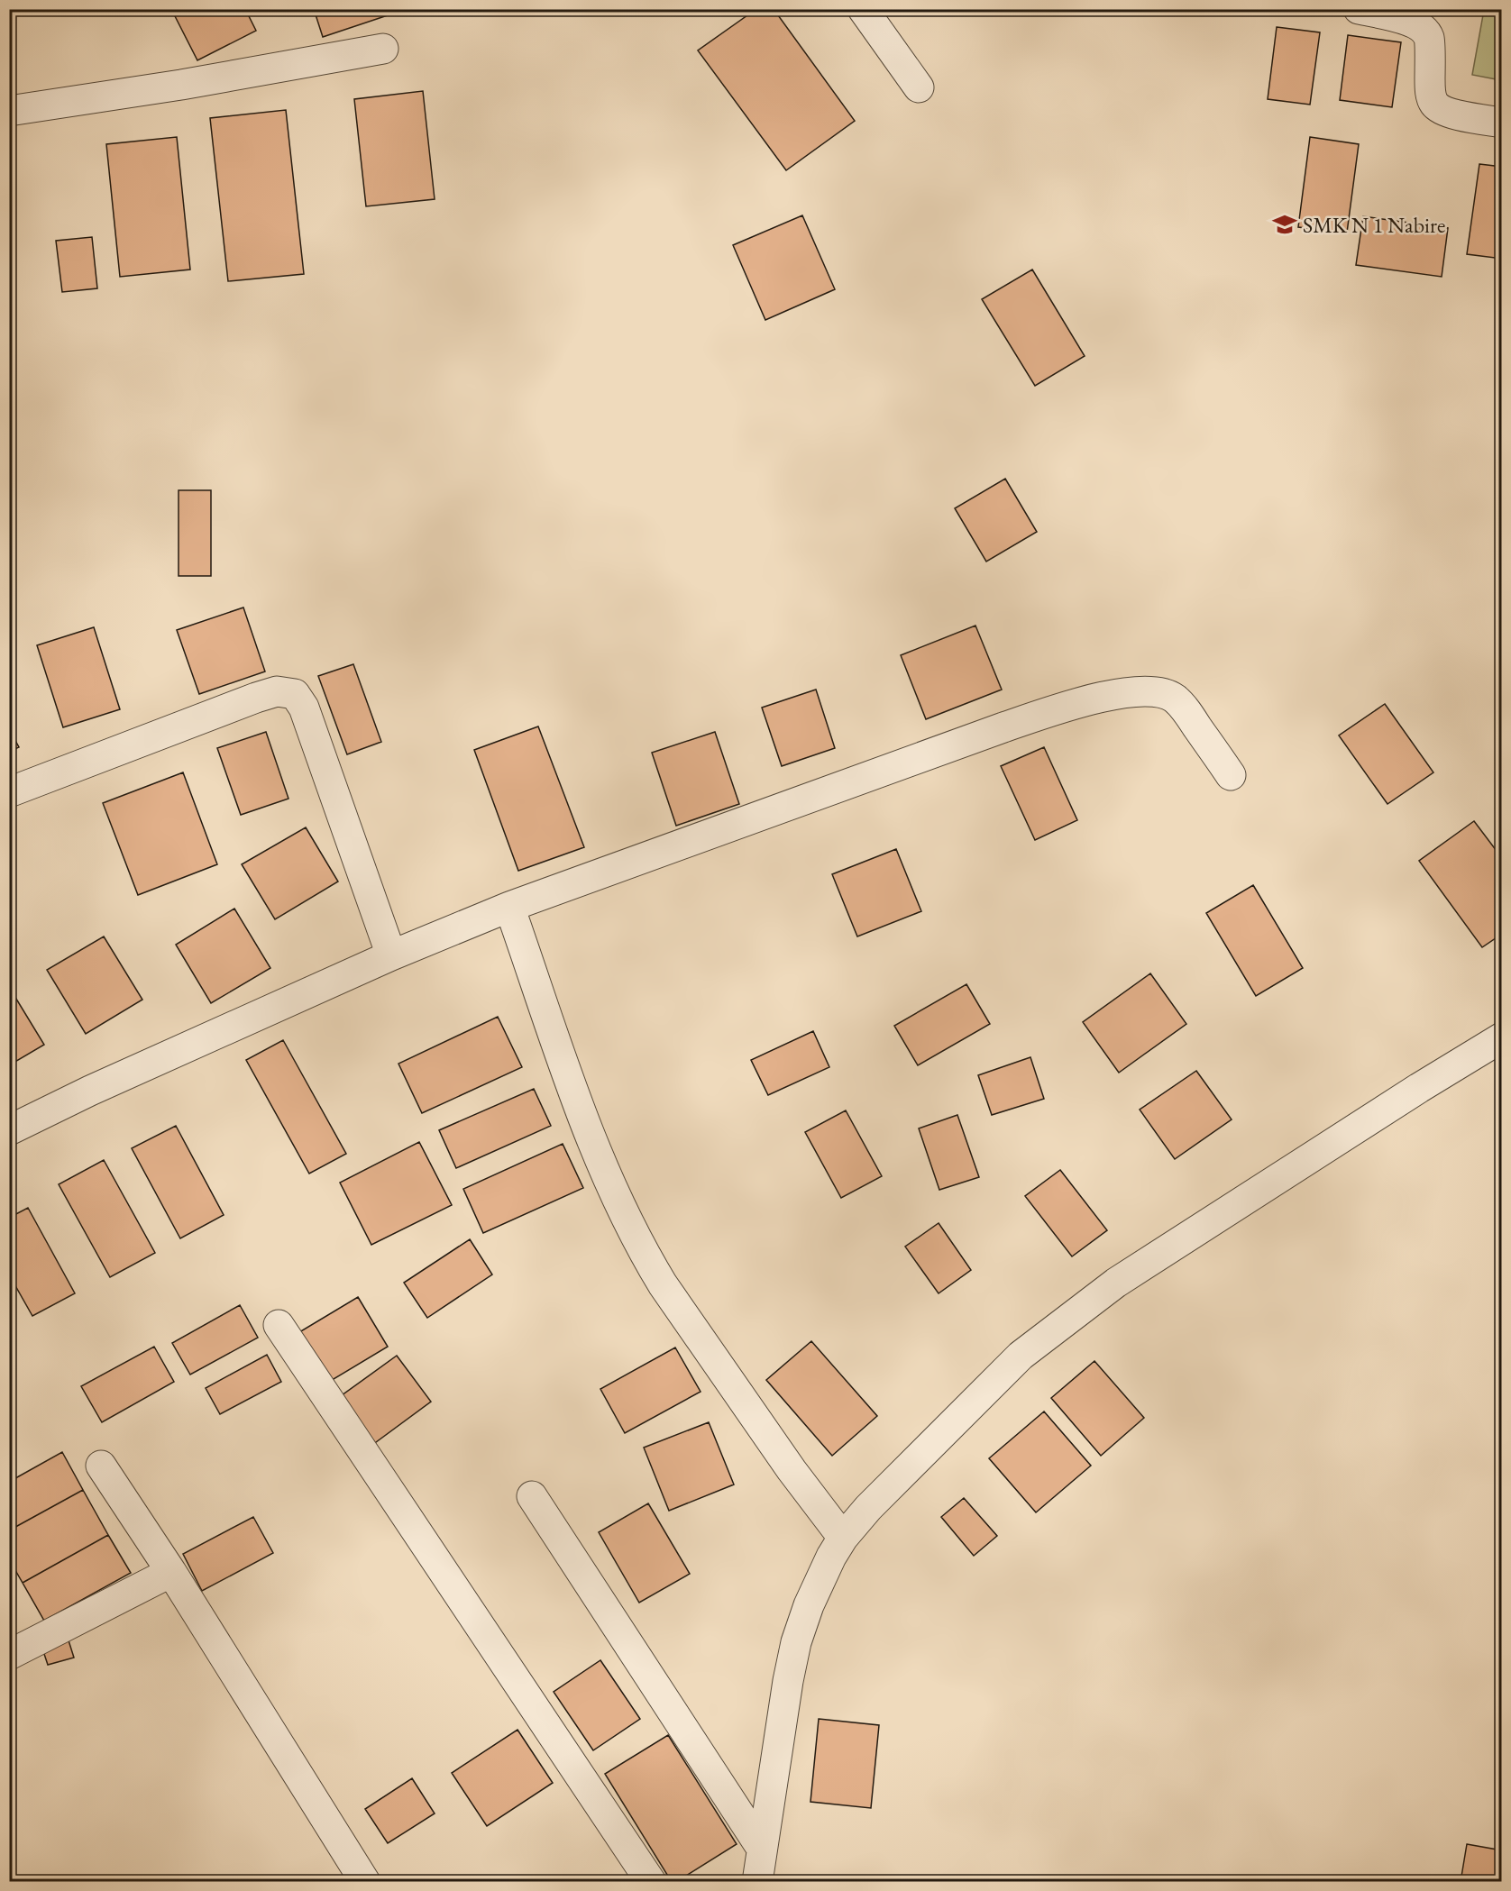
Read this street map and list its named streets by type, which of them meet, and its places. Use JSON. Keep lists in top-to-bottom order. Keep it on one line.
{"places":{"school or university":["SMK N 1 Nabire"]}}
